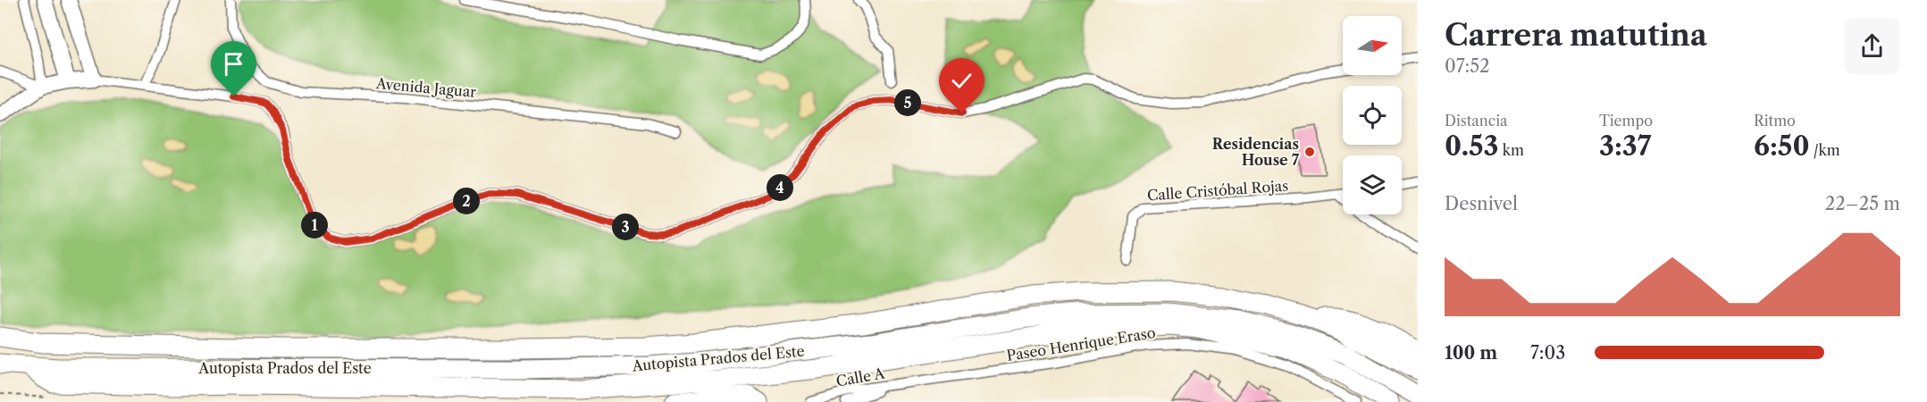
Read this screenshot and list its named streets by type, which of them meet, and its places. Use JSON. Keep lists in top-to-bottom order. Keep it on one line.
{"streets":{"highway":["Autopista Prados del Este"],"street":["Avenida Jaguar","Calle Cristóbal Rojas","Paseo Henrique Eraso","Calle A"]},"crossings":[["Paseo Henrique Eraso","Calle A"]],"places":["Residencias House 7"],"north":"right","page":{"heading":["Carrera matutina","07:52"],"pins":["5","4","2","1","3"],"stats":[["Distancia","0.53 km"],["Tiempo","3:37"],["Ritmo","6:50 /km"]],"chart":["Desnivel","22–25 m"],"list":[{"name":"100 m","note":"7:03"}]}}
